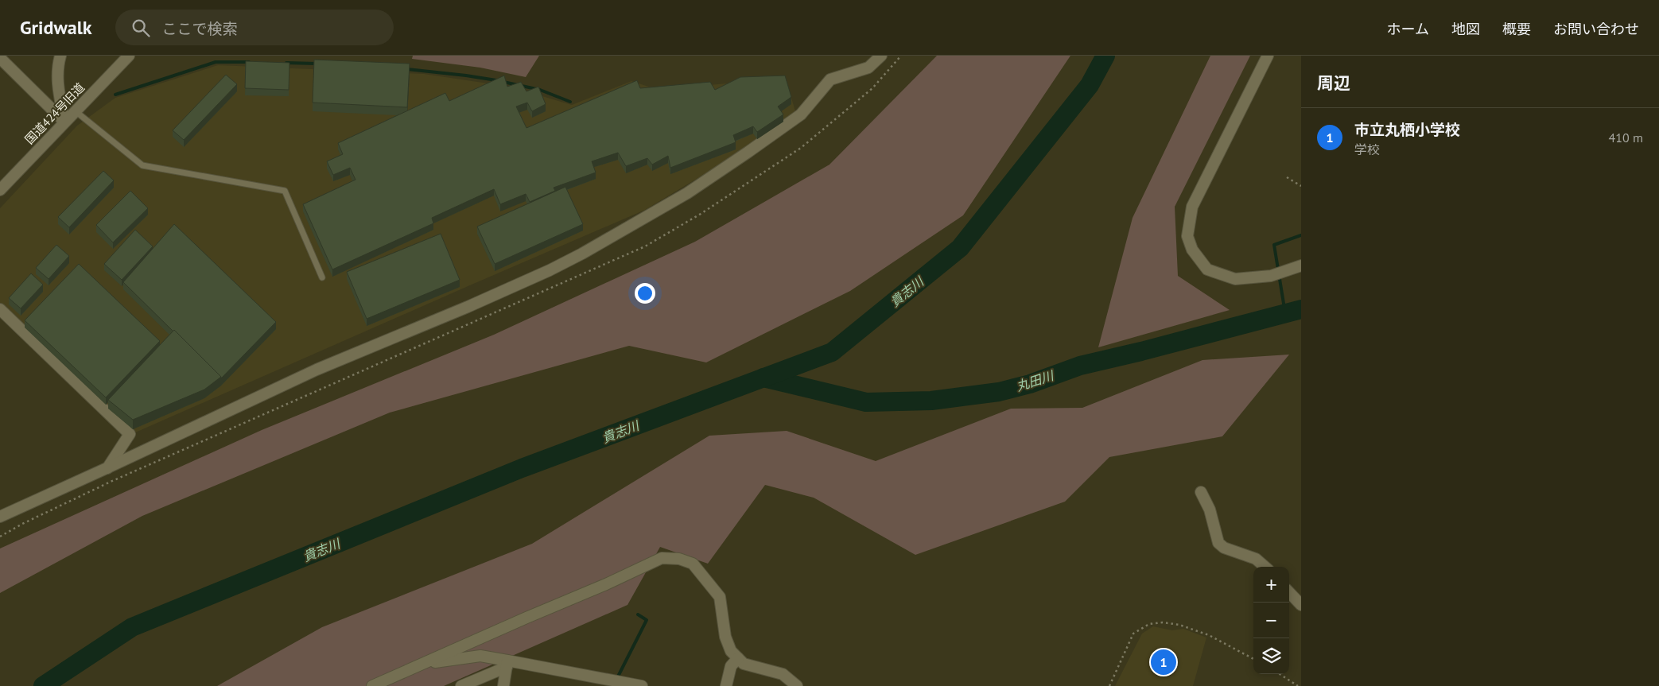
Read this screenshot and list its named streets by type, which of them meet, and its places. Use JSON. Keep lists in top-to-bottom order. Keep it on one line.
{"streets":{"street":["国道424号旧道"]},"water":["貴志川","丸田川"],"page":{"header":"Gridwalk","search":"ここで検索","nav":["ホーム","地図","概要","お問い合わせ"],"heading":"周辺","list":[{"mark":"1","name":"市立丸栖小学校","note":"学校","value":"410 m"}],"map_buttons":["+","−"],"pins":"1"}}
